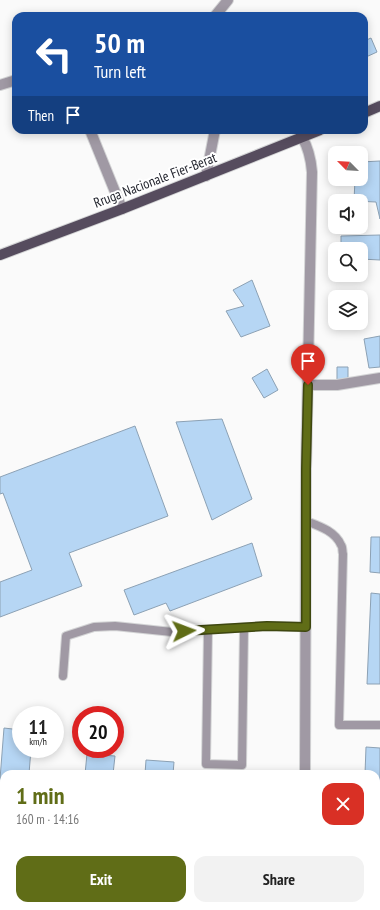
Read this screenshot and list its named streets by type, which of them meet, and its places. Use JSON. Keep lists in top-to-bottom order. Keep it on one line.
{"streets":{"main road":["Rruga Nacionale Fier-Berat"]},"north":"top left","page":{"turn":["50 m","Turn left"],"then":"Then","speed":"11 km/h","limit":"20","heading":["1 min","160 m · 14:16"],"buttons":["Exit","Share"]}}
